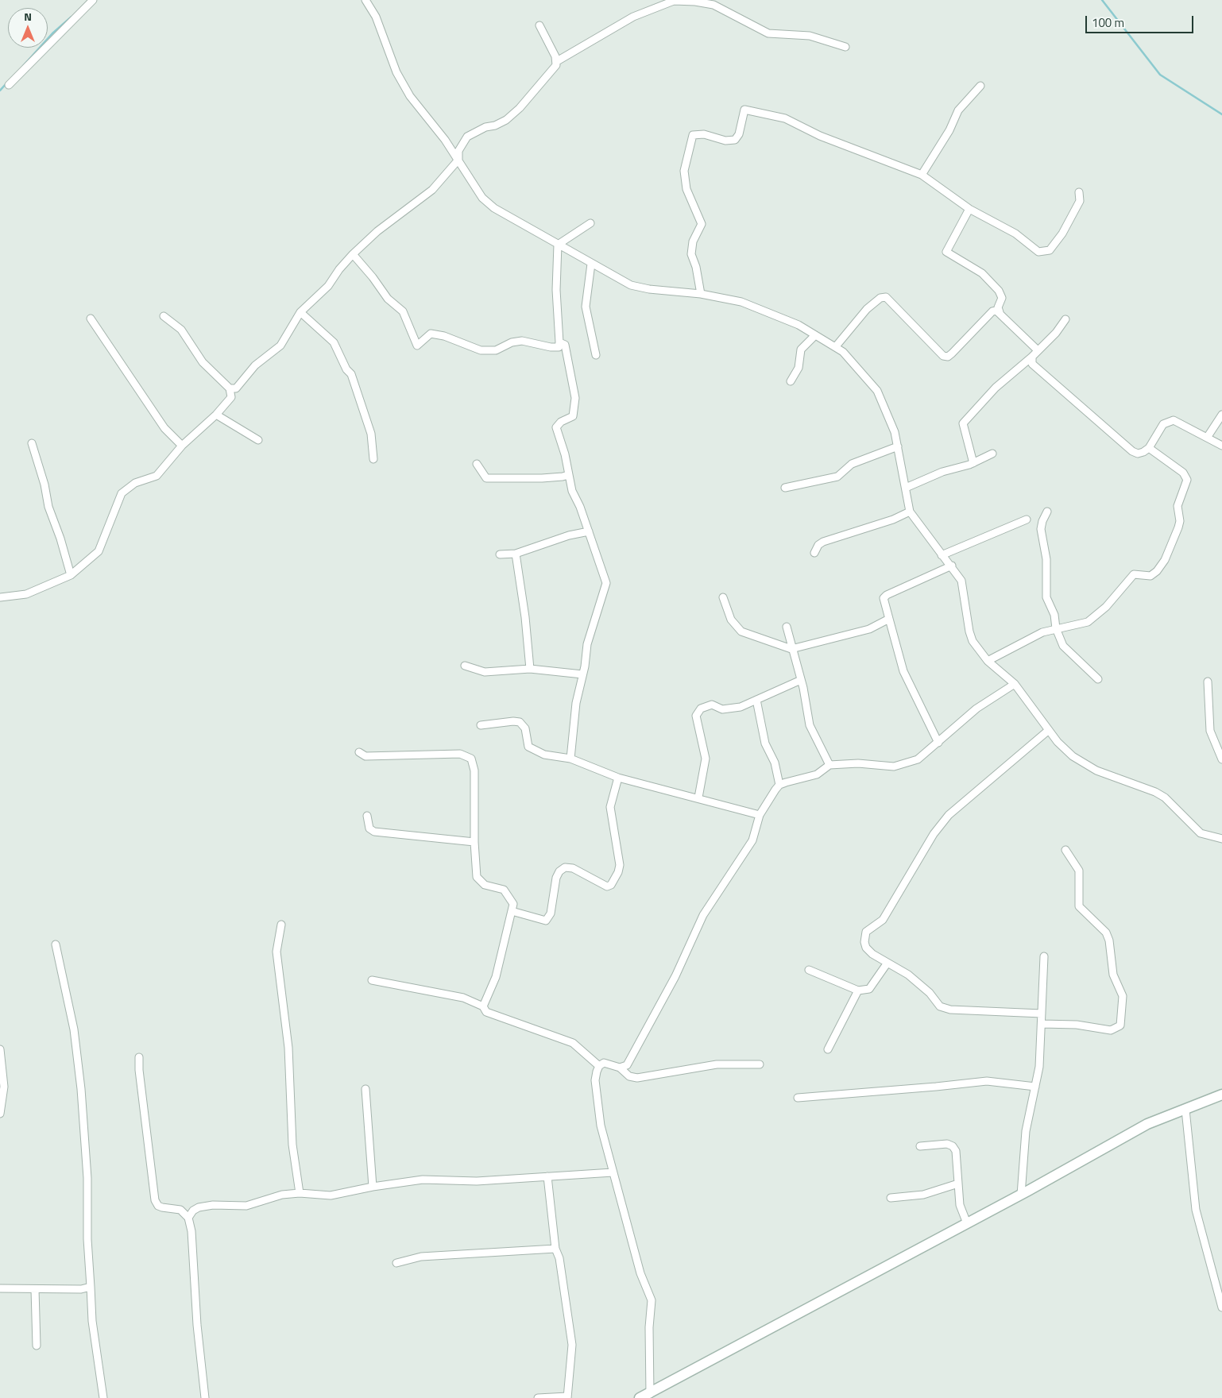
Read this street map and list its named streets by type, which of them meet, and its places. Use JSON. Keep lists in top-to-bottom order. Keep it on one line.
{"scale_bar":"100 m","north":"top"}
